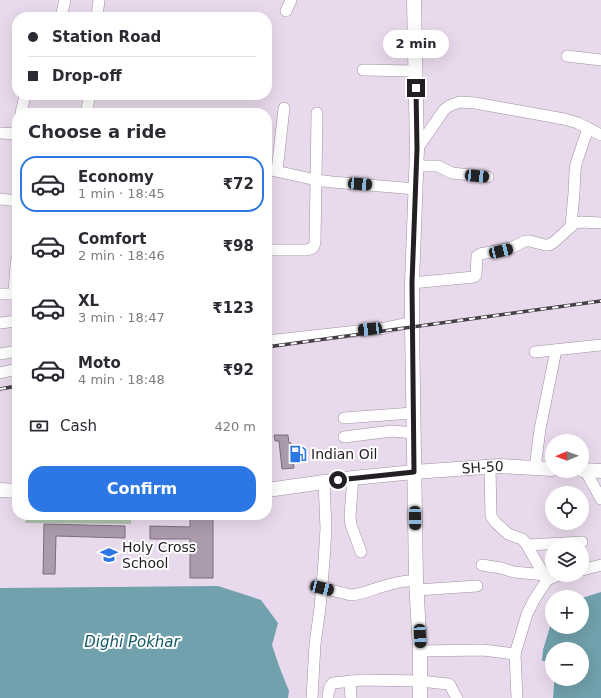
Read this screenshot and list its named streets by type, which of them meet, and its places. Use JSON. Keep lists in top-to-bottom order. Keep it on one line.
{"streets":{"main road":["SH-50"]},"water":["Dighi Pokhar"],"places":{"fuel station":["Indian Oil"],"school or university":["Holy Cross School"]},"north":"left","page":{"banner":["Station Road","Drop-off"],"bubble":"2 min","heading":"Choose a ride","list":[{"name":"Economy","note":"1 min · 18:45","value":"₹72"},{"name":"Comfort","note":"2 min · 18:46","value":"₹98"},{"name":"XL","note":"3 min · 18:47","value":"₹123"},{"name":"Moto","note":"4 min · 18:48","value":"₹92"}],"pay":["Cash","420 m"],"map_buttons":["+","−"],"buttons":"Confirm"}}
